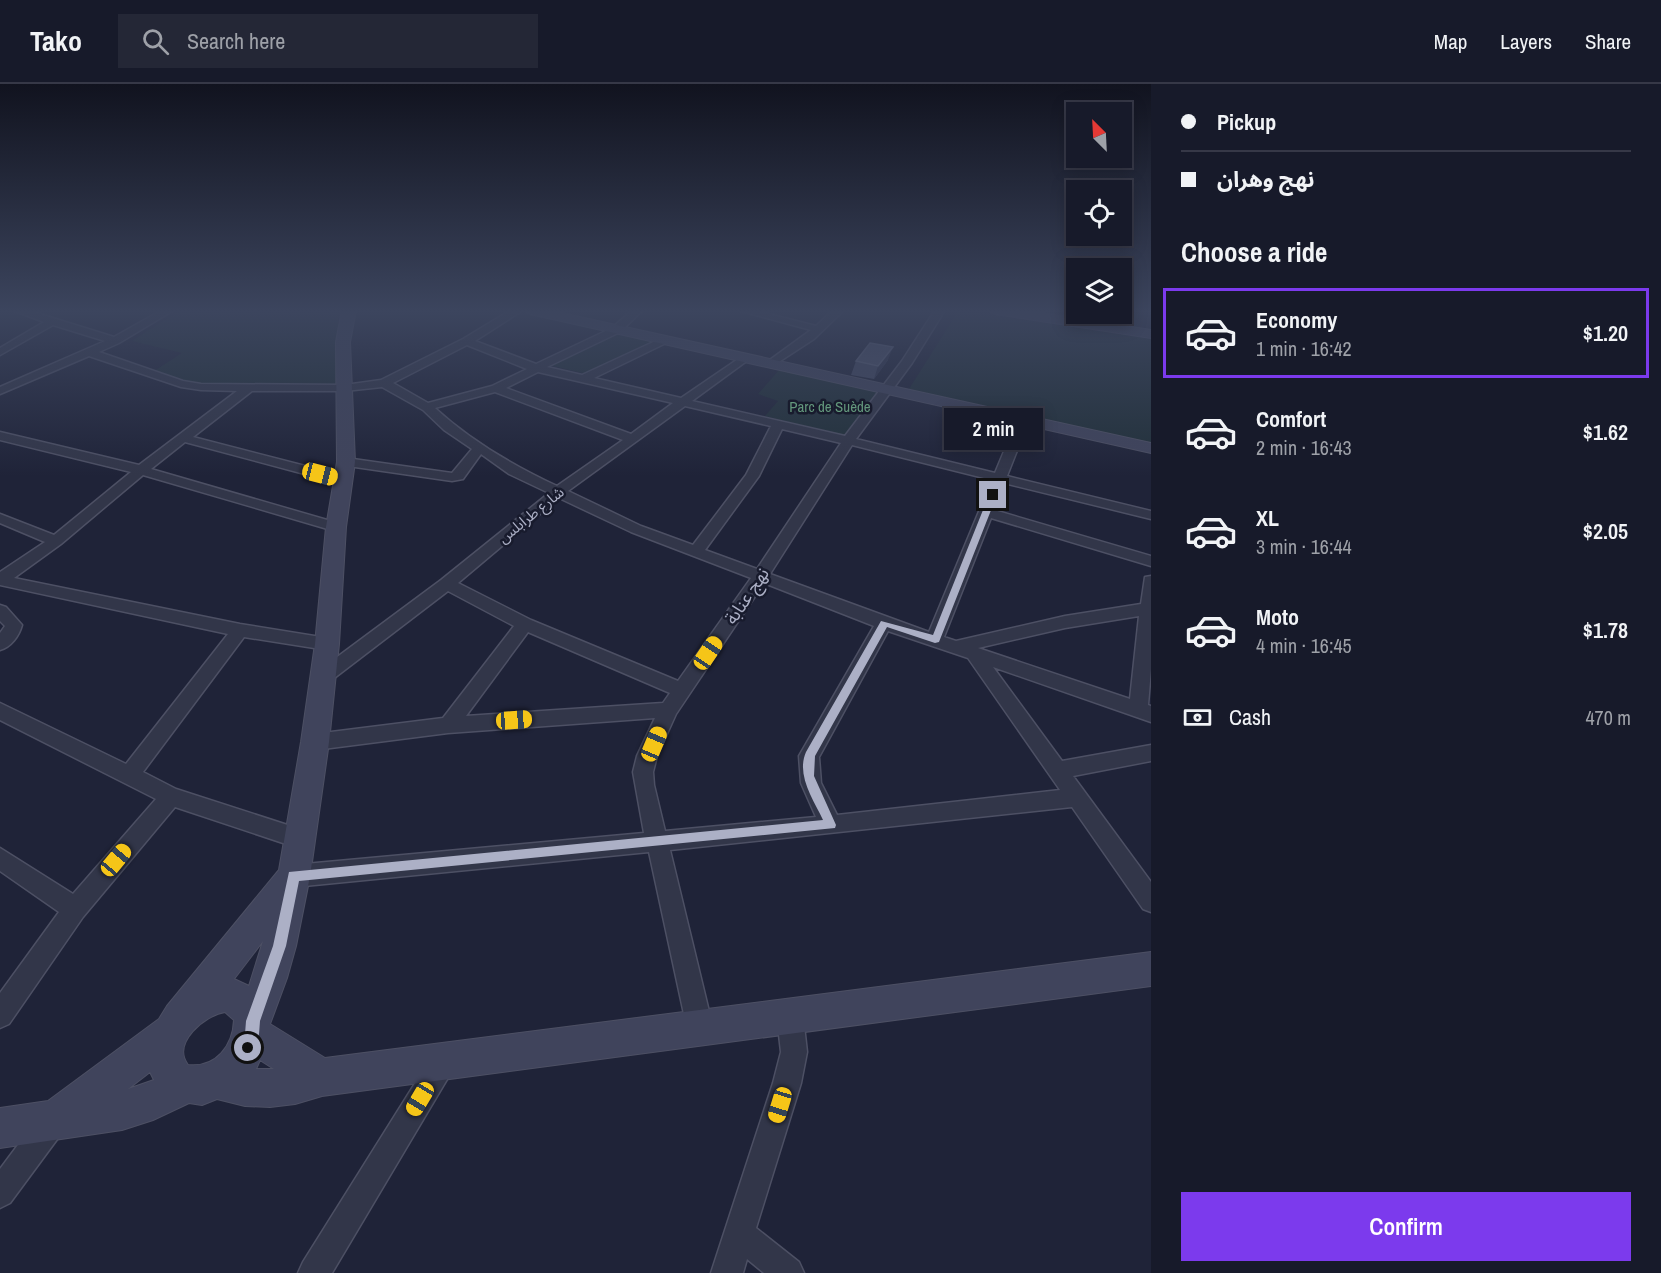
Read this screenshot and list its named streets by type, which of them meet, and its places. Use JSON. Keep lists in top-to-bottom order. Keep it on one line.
{"streets":{"street":["شارع طرابلس","نهج عنابة"]},"parks":["Parc de Suède"],"north":"top left","page":{"header":"Tako","search":"Search here","nav":["Map","Layers","Share"],"banner":["Pickup","نهج وهران"],"heading":"Choose a ride","list":[{"name":"Economy","note":"1 min · 16:42","value":"$1.20"},{"name":"Comfort","note":"2 min · 16:43","value":"$1.62"},{"name":"XL","note":"3 min · 16:44","value":"$2.05"},{"name":"Moto","note":"4 min · 16:45","value":"$1.78"}],"bubble":"2 min","pay":["Cash","470 m"],"buttons":"Confirm"}}
